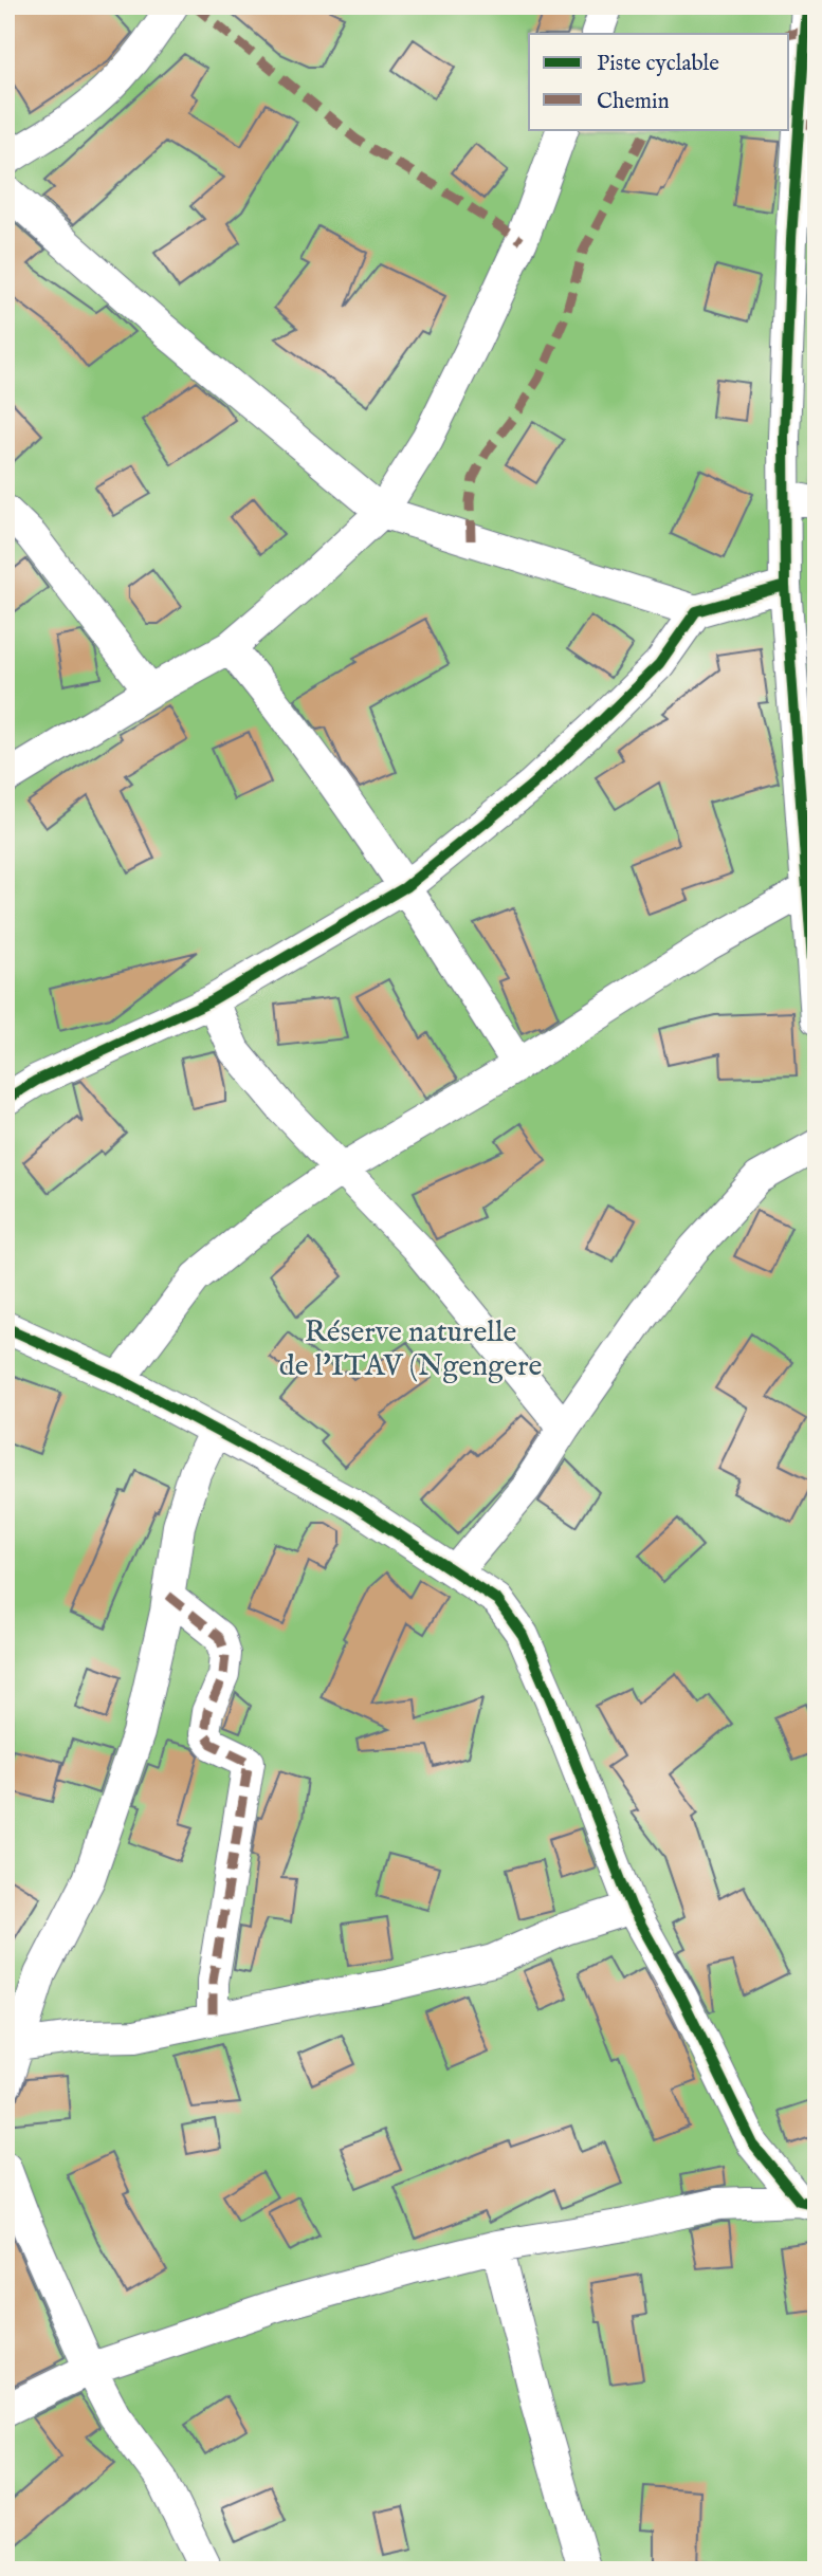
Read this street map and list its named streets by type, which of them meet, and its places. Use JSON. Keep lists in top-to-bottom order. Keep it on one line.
{"parks":["Réserve naturelle de l'ITAV (Ngengere"],"legend":["Piste cyclable","Chemin"]}
